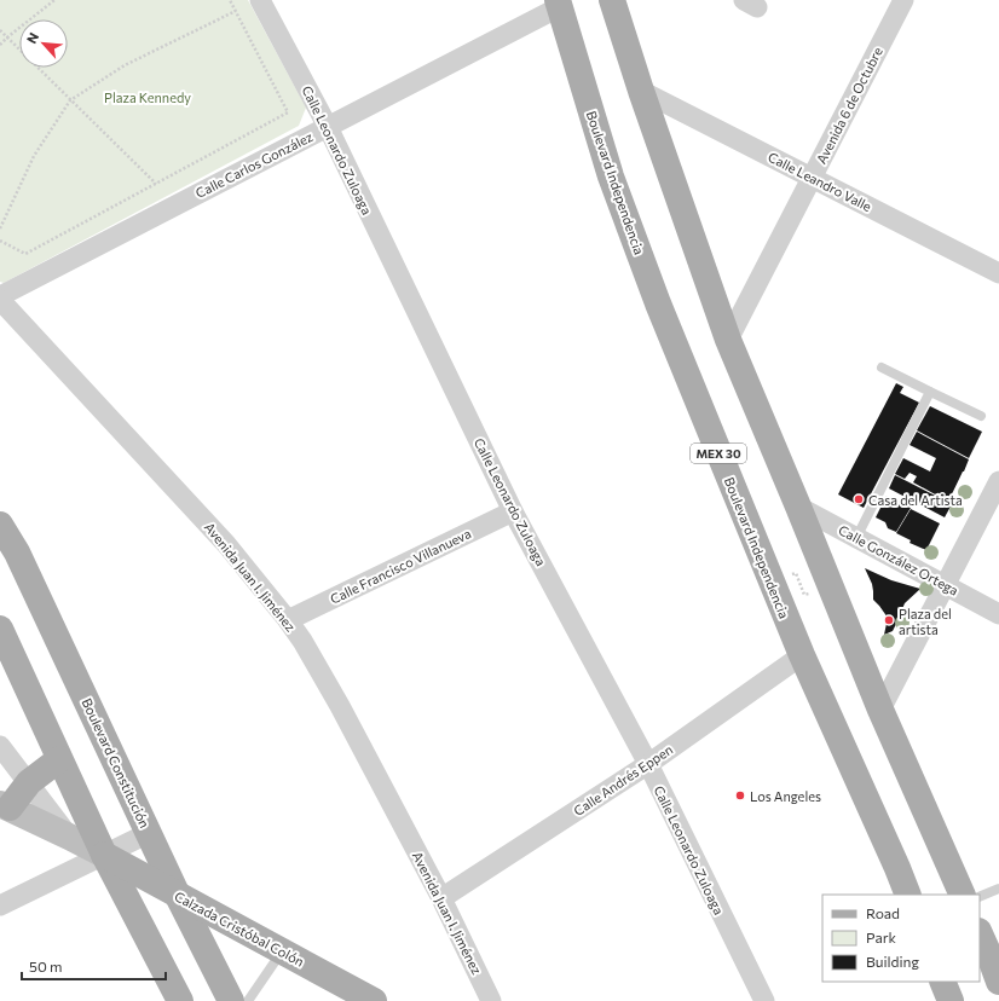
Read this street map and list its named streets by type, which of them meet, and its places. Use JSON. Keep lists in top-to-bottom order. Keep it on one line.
{"streets":{"main road":["Boulevard Independencia","MEX 30","Boulevard Constitución","Calzada Cristóbal Colón"],"street":["Avenida 6 de Octubre","Calle Leonardo Zuloaga","Calle Carlos González","Calle Leandro Valle","Calle González Ortega","Calle Francisco Villanueva","Avenida Juan I. Jiménez","Calle Andrés Eppen"]},"crossings":[["Avenida 6 de Octubre","Calle Leandro Valle"],["Calle Leonardo Zuloaga","Calle Carlos González"],["Calle Leonardo Zuloaga","Calle Francisco Villanueva"],["Calle Leonardo Zuloaga","Calle Andrés Eppen"],["Calle Carlos González","Boulevard Independencia"],["Boulevard Independencia","Calle Andrés Eppen"],["Calle Francisco Villanueva","Avenida Juan I. Jiménez"],["Avenida Juan I. Jiménez","Calle Andrés Eppen"],["Boulevard Constitución","Calzada Cristóbal Colón"]],"parks":["Plaza Kennedy"],"places":["Casa del Artista","Plaza del artista","Los Angeles"],"legend":["Road","Park","Building"],"scale_bar":"50 m","north":"top left"}
